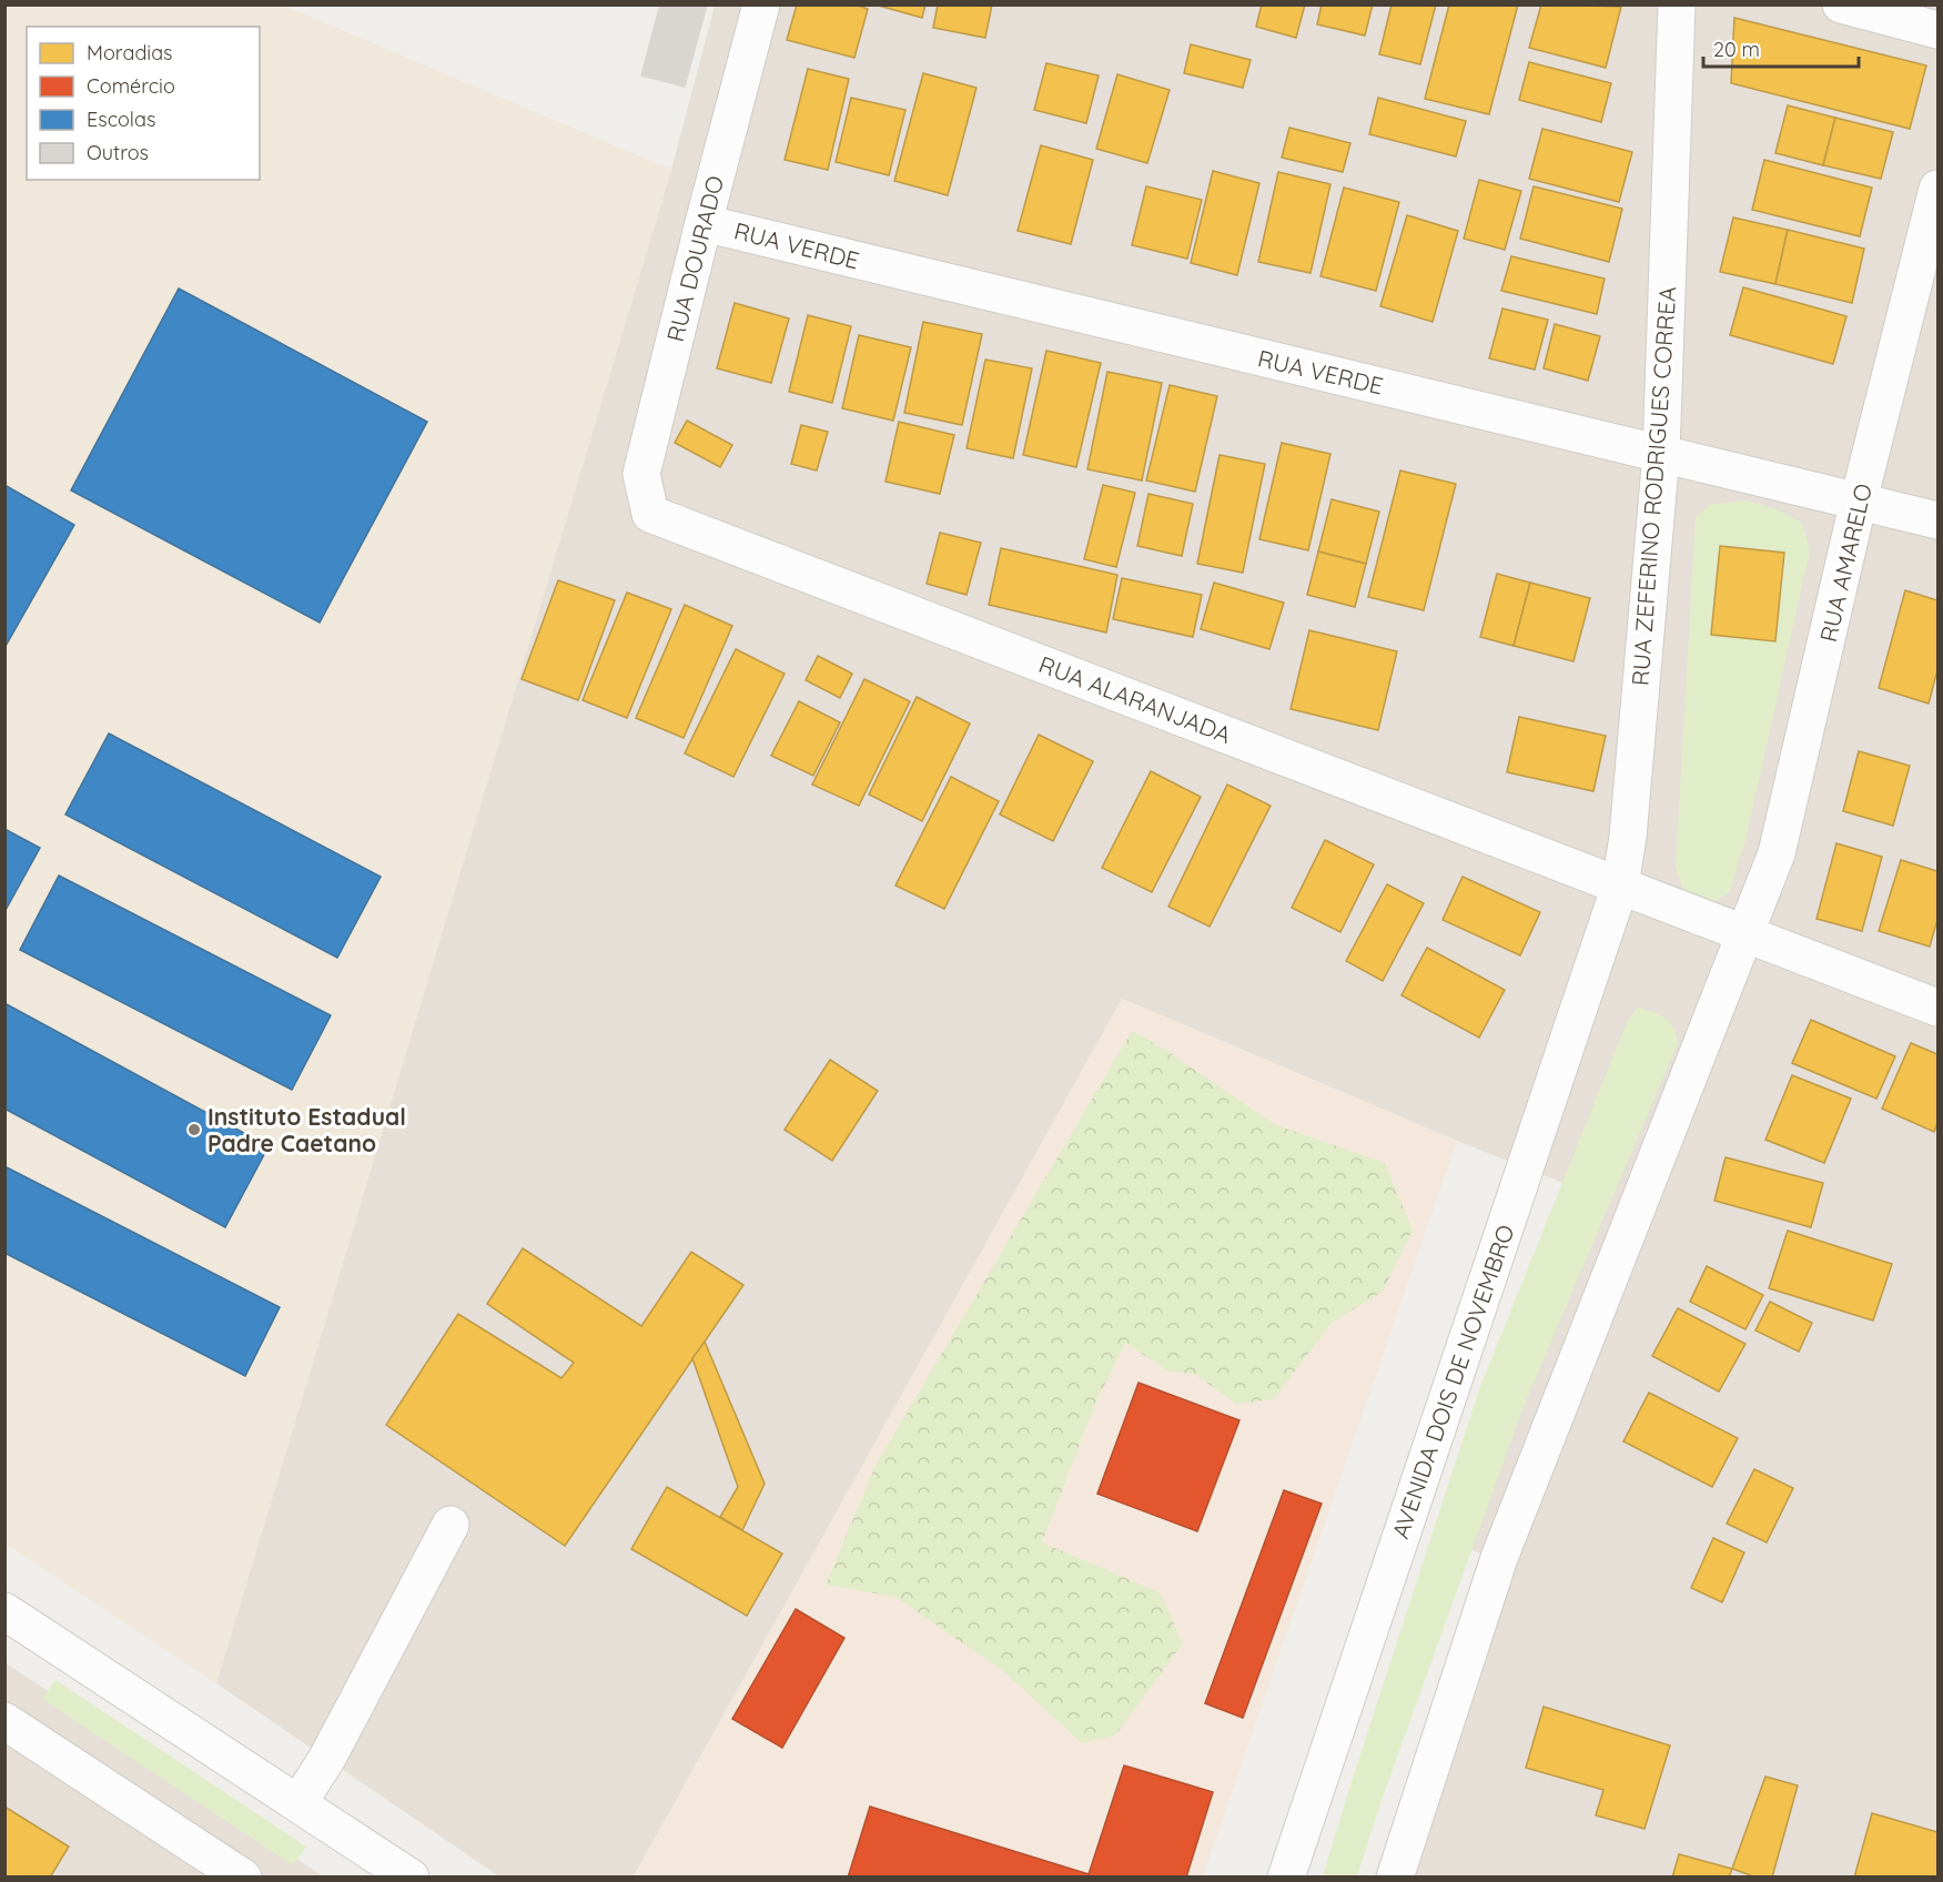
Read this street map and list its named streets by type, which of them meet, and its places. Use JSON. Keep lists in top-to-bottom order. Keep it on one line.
{"streets":{"street":["RUA VERDE","RUA DOURADO","RUA ZEFERINO RODRIGUES CORREA","RUA AMARELO","RUA ALARANJADA","AVENIDA DOIS DE NOVEMBRO"]},"crossings":[["RUA VERDE","RUA DOURADO"],["RUA VERDE","RUA ZEFERINO RODRIGUES CORREA"],["RUA VERDE","RUA AMARELO"],["RUA DOURADO","RUA ALARANJADA"],["RUA ZEFERINO RODRIGUES CORREA","RUA ALARANJADA"],["RUA ZEFERINO RODRIGUES CORREA","AVENIDA DOIS DE NOVEMBRO"],["RUA AMARELO","RUA ALARANJADA"],["RUA ALARANJADA","AVENIDA DOIS DE NOVEMBRO"]],"places":["Instituto Estadual Padre Caetano"],"legend":["Moradias","Comércio","Escolas","Outros"],"scale_bar":"20 m"}
